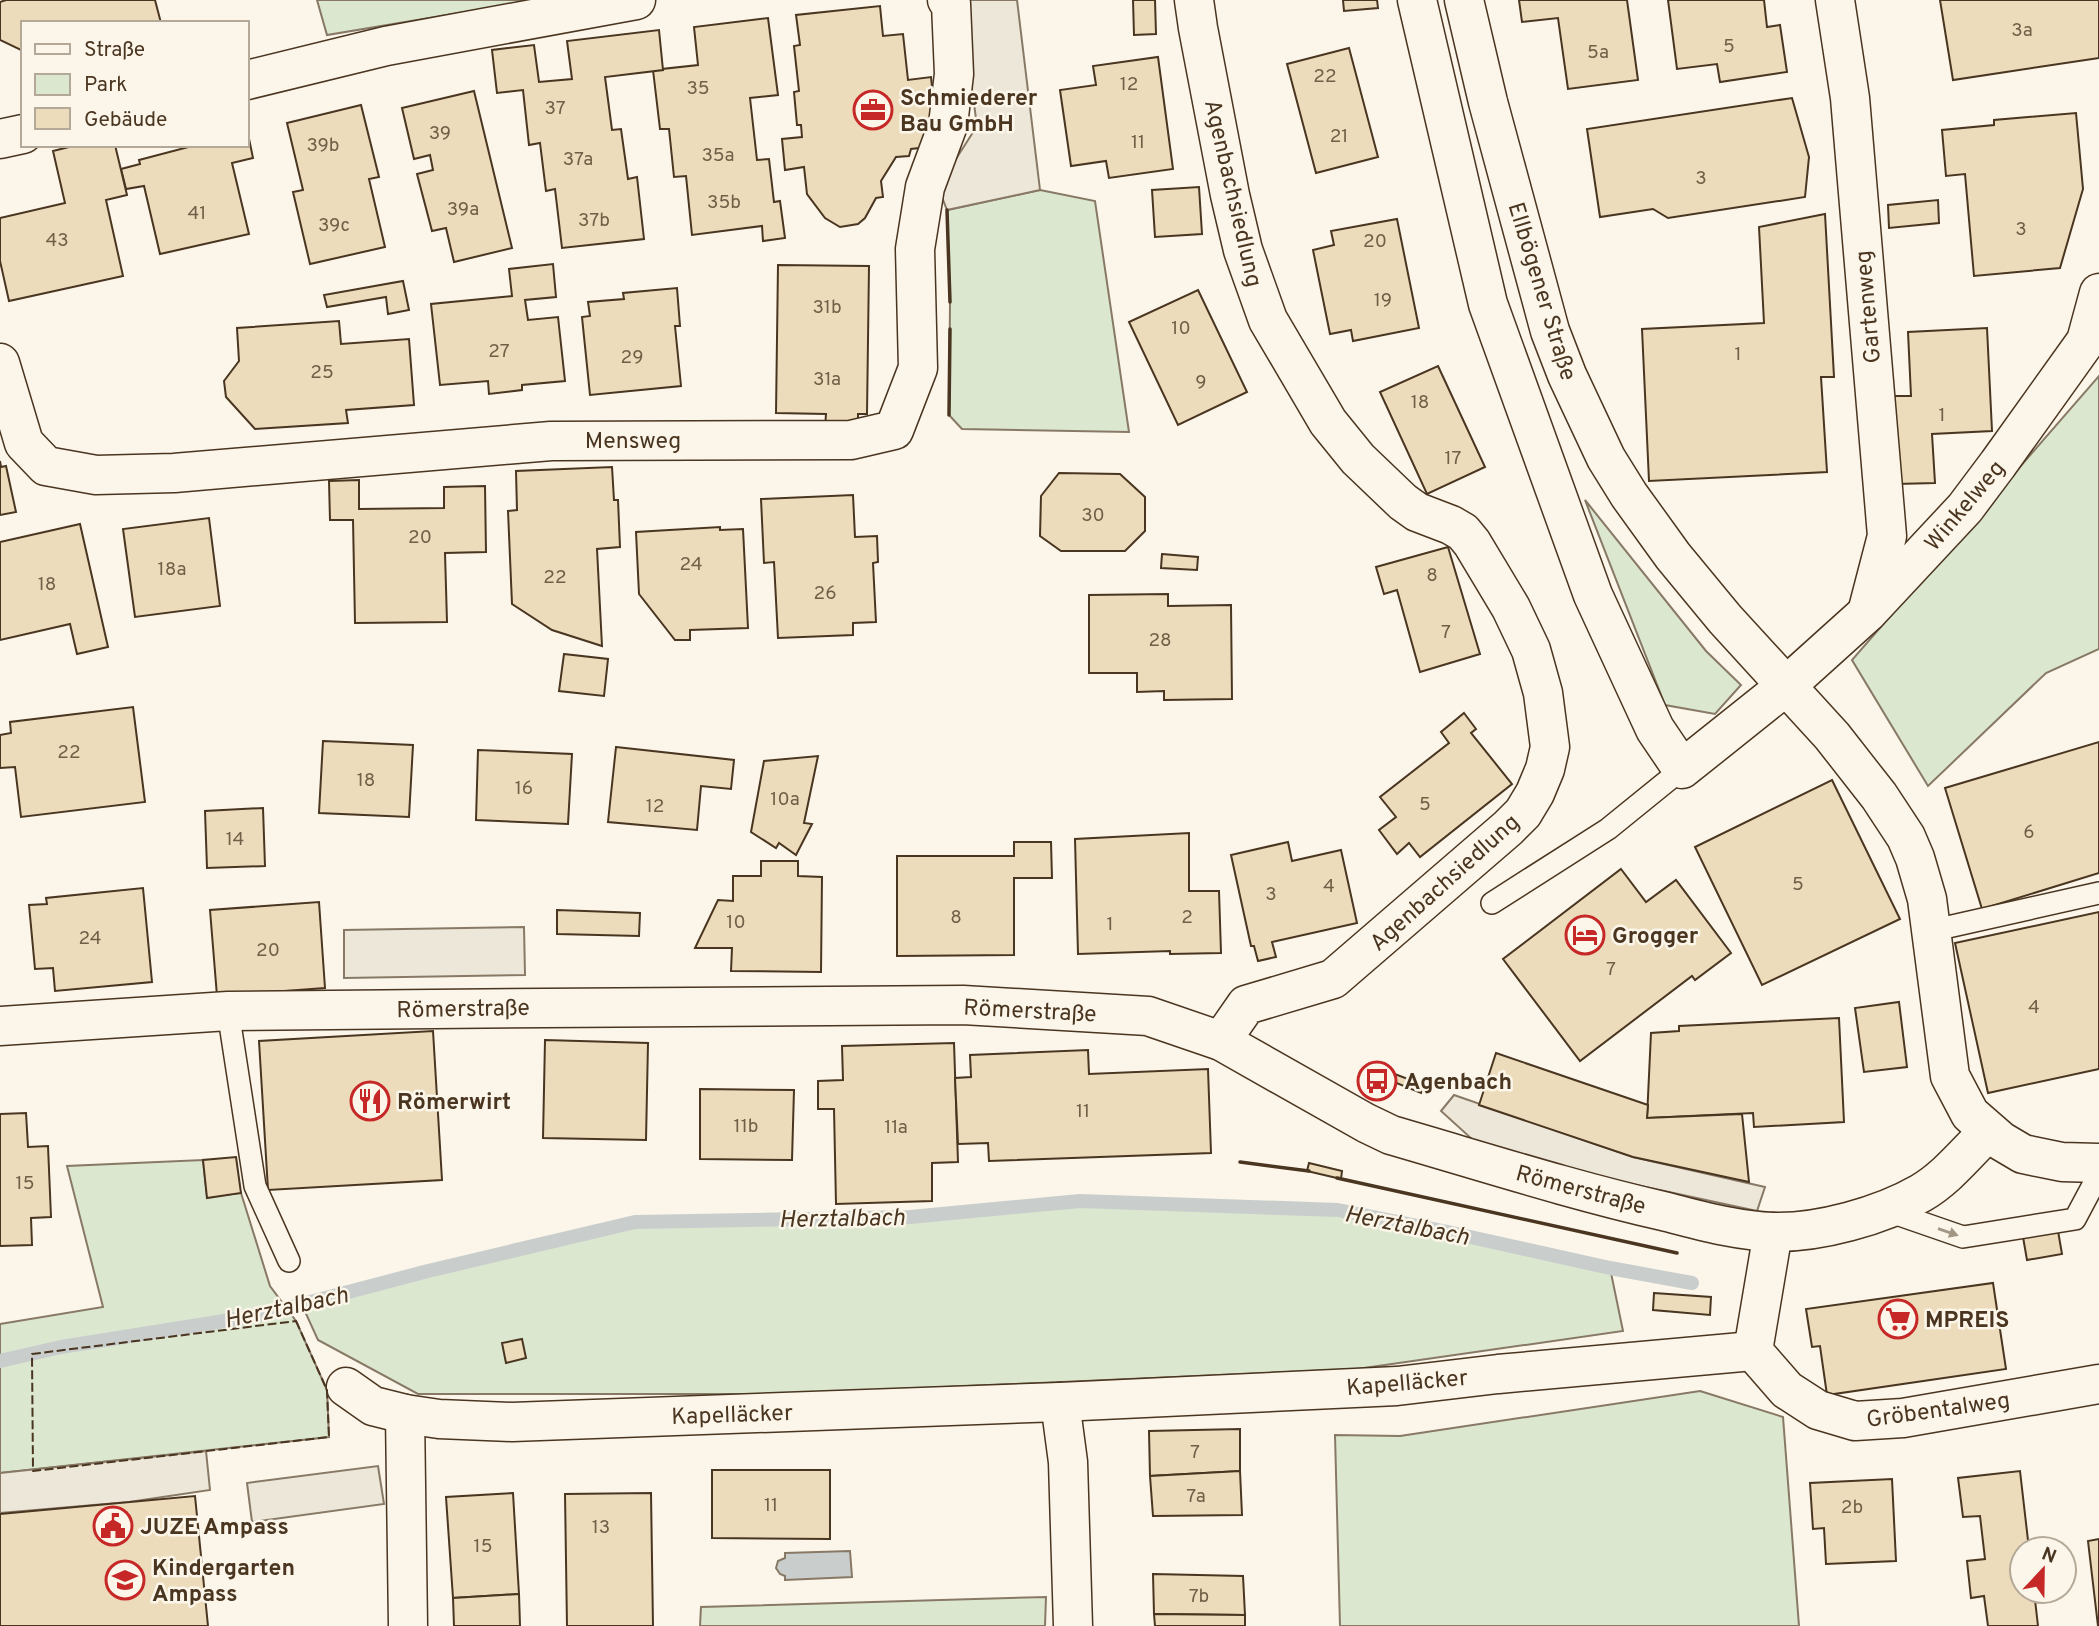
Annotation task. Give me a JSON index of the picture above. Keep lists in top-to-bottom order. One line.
{"streets":{"street":["Agenbachsiedlung","Ellbögener Straße","Gartenweg","Mensweg","Winkelweg","Römerstraße","Kapelläcker","Gröbentalweg"]},"crossings":[["Agenbachsiedlung","Römerstraße"],["Ellbögener Straße","Winkelweg"],["Gartenweg","Winkelweg"],["Kapelläcker","Gröbentalweg"]],"water":["Herztalbach"],"places":{"office":["Schmiederer Bau GmbH"],"hotel":["Grogger"],"bus stop":["Agenbach"],"restaurant":["Römerwirt"],"supermarket":["MPREIS"],"public building":["JUZE Ampass"],"school or university":["Kindergarten Ampass"]},"house_numbers":["3a","5","5a","22","12","35","37","39","21","11","39b","35a","37a","3","35b","39a","41","37b","39c","3","43","20","19","31b","10","27","1","29","25","31a","9","18","1","17","30","20","24","18a","8","22","18","26","7","28","22","18","16","10a","5","12","6","14","5","4","3","8","2","10","1","24","20","7","4","11","11b","11a","15","7","7a","11","2b","13","15","7b"],"legend":["Straße","Park","Gebäude"],"north":"top"}
